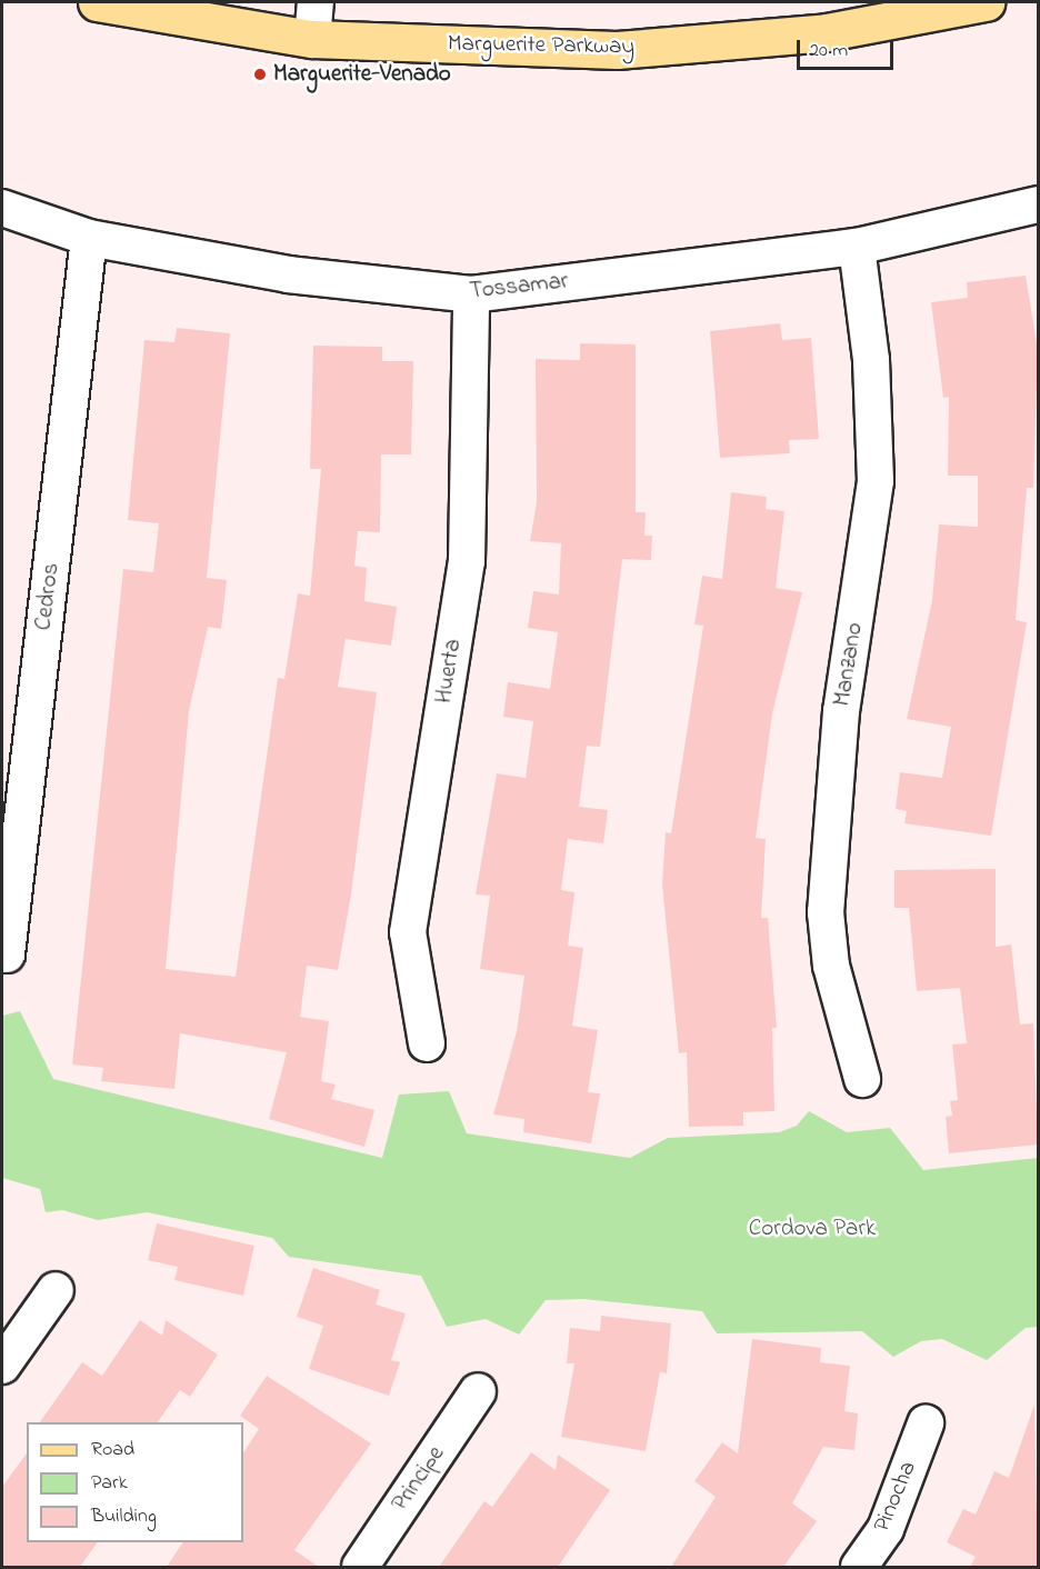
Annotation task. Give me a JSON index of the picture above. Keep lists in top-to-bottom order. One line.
{"streets":{"main road":["Marguerite Parkway"],"street":["Tossamar","Cedros","Manzano","Huerta","Principe","Pinocha"]},"crossings":[["Tossamar","Cedros"],["Tossamar","Manzano"],["Tossamar","Huerta"]],"parks":["Cordova Park"],"places":["Marguerite-Venado"],"legend":["Road","Park","Building"],"scale_bar":"20 m"}
